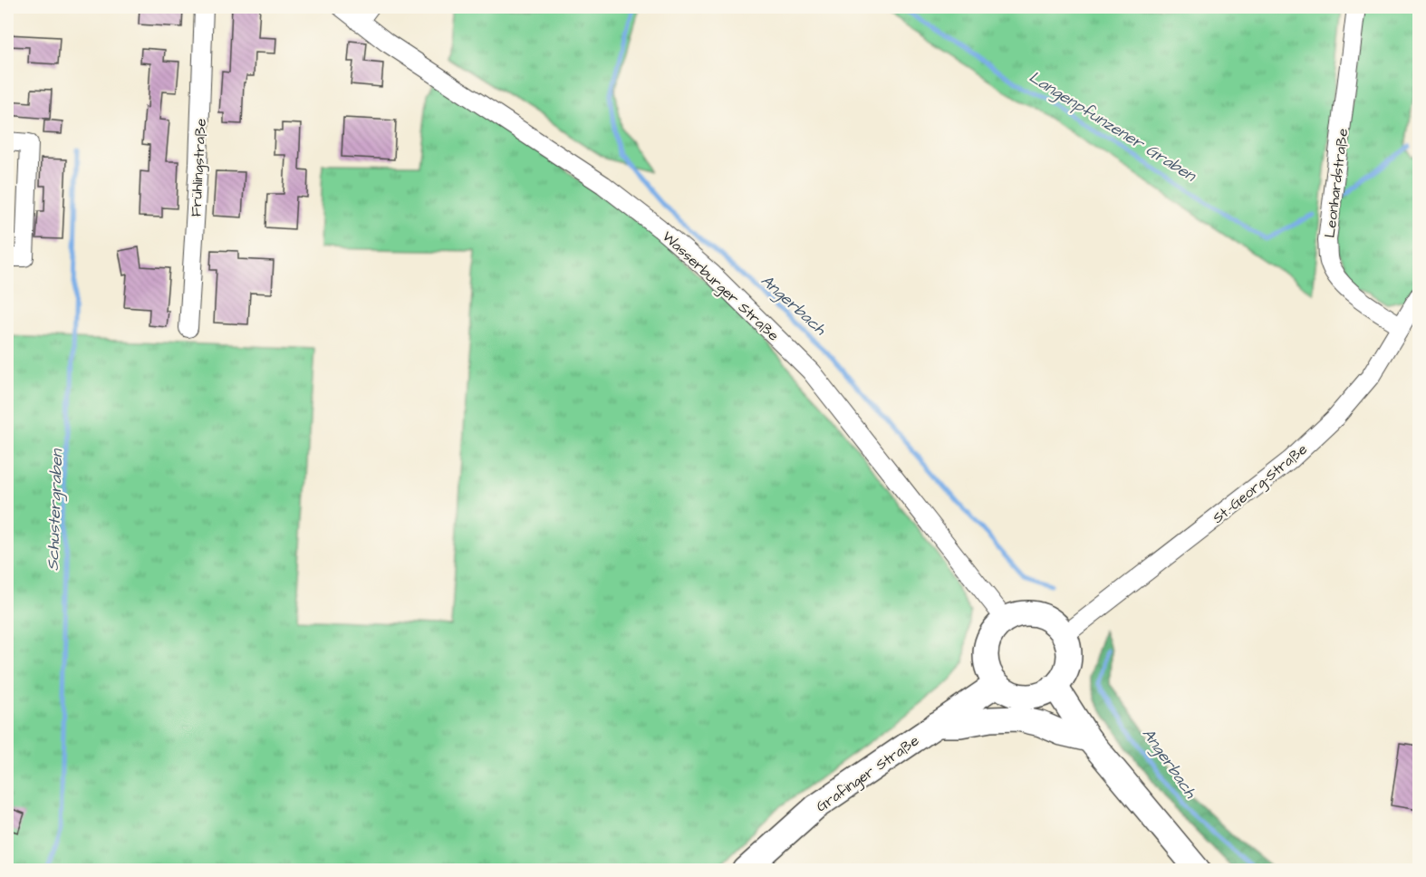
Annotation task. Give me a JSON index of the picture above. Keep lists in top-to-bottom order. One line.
{"streets":{"main road":["Grafinger Straße"],"street":["Frühlingstraße","Leonhardstraße","Wasserburger Straße","St.-Georg-Straße"]},"crossings":[["Leonhardstraße","St.-Georg-Straße"],["Wasserburger Straße","St.-Georg-Straße"],["Wasserburger Straße","Grafinger Straße"],["St.-Georg-Straße","Grafinger Straße"]],"water":["Langenpfunzener Graben","Angerbach","Schustergraben"]}
